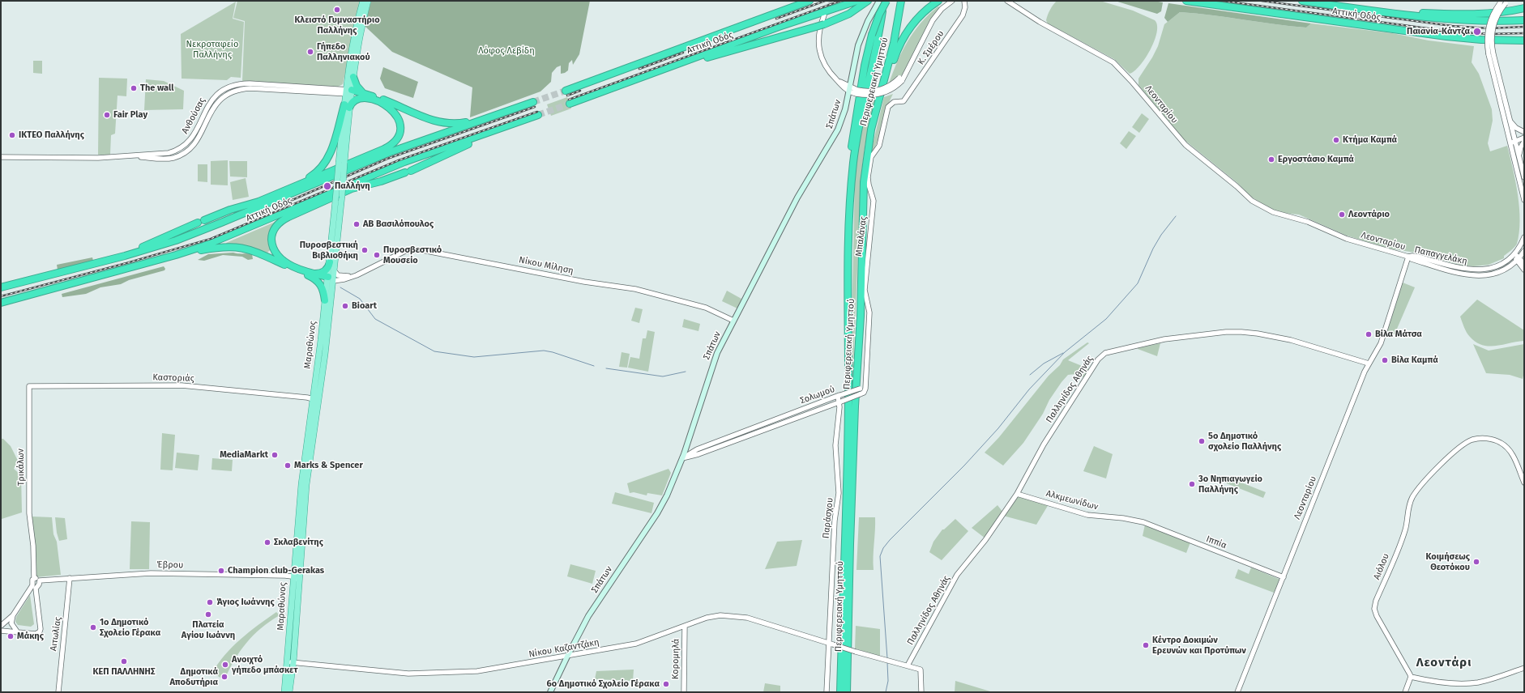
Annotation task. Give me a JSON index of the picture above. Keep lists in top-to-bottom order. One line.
{"streets":{"highway":["Αττική Οδός","Περιφερειακή Υμηττού"],"main road":["Σπάτων","Μαραθώνος"],"street":["Κ. Σμέρου","Λεονταρίου","Ανθούσας","Μπαλάνας","Παπαγγελάκη","Νίκου Μίληση","Καστοριάς","Παλληνίδος Αθηνάς","Σολωμού","Τρικάλων","Αλκμεωνίδων","Παράσχου","Ιππία","Έβρου","Αιόλου","Αιτωλίας","Νίκου Καζαντζάκη","Κορομηλά"]},"crossings":[["Κ. Σμέρου","Μπαλάνας"],["Λεονταρίου","Παπαγγελάκη"],["Λεονταρίου","Παλληνίδος Αθηνάς"],["Λεονταρίου","Ιππία"],["Σπάτων","Νίκου Μίληση"],["Σπάτων","Σολωμού"],["Σπάτων","Νίκου Καζαντζάκη"],["Ανθούσας","Μαραθώνος"],["Μπαλάνας","Σολωμού"],["Νίκου Μίληση","Μαραθώνος"],["Μαραθώνος","Καστοριάς"],["Μαραθώνος","Έβρου"],["Μαραθώνος","Νίκου Καζαντζάκη"],["Καστοριάς","Τρικάλων"],["Παλληνίδος Αθηνάς","Αλκμεωνίδων"],["Παλληνίδος Αθηνάς","Νίκου Καζαντζάκη"],["Σολωμού","Παράσχου"],["Τρικάλων","Έβρου"],["Αλκμεωνίδων","Ιππία"],["Παράσχου","Νίκου Καζαντζάκη"],["Έβρου","Αιτωλίας"],["Νίκου Καζαντζάκη","Κορομηλά"]],"districts":["Λεοντάρι"],"parks":["Νεκροταφείο Παλλήνης","Λόφος Λεβίδη"],"places":["Κλειστό Γυμναστήριο Παλλήνης","Παιανία-Κάντζα","Γήπεδο Παλληνιακού","The wall","Fair Play","ΙΚΤΕΟ Παλλήνης","Kτήμα Καμπά","Εργοστάσιο Καμπά","Παλλήνη","Λεοντάριο","ΑΒ Βασιλόπουλος","Πυροσβεστική Βιβλιοθήκη","Πυροσβεστικό Μουσείο","Bioart","Βίλα Μάτσα","Βίλα Καμπά","5o Δημοτικό σχολείο Παλλήνης","MediaMarkt","Marks & Spencer","3ο Νηπιαγωγείο Παλλήνης","Σκλαβενίτης","Κοιμήσεως Θεοτόκου","Champion club-Gerakas","Άγιος Ιωάννης","Πλατεία Αγίου Ιωάννη","1ο Δημοτικό Σχολείο Γέρακα","Μάκης","Κέντρο Δοκιμών Ερευνών και Προτύπων","ΚΕΠ ΠΑΛΛΗΝΗΣ","Ανοιχτό γήπεδο μπάσκετ","Δημοτικά Αποδυτήρια","6ο Δημοτικό Σχολείο Γέρακα"]}
